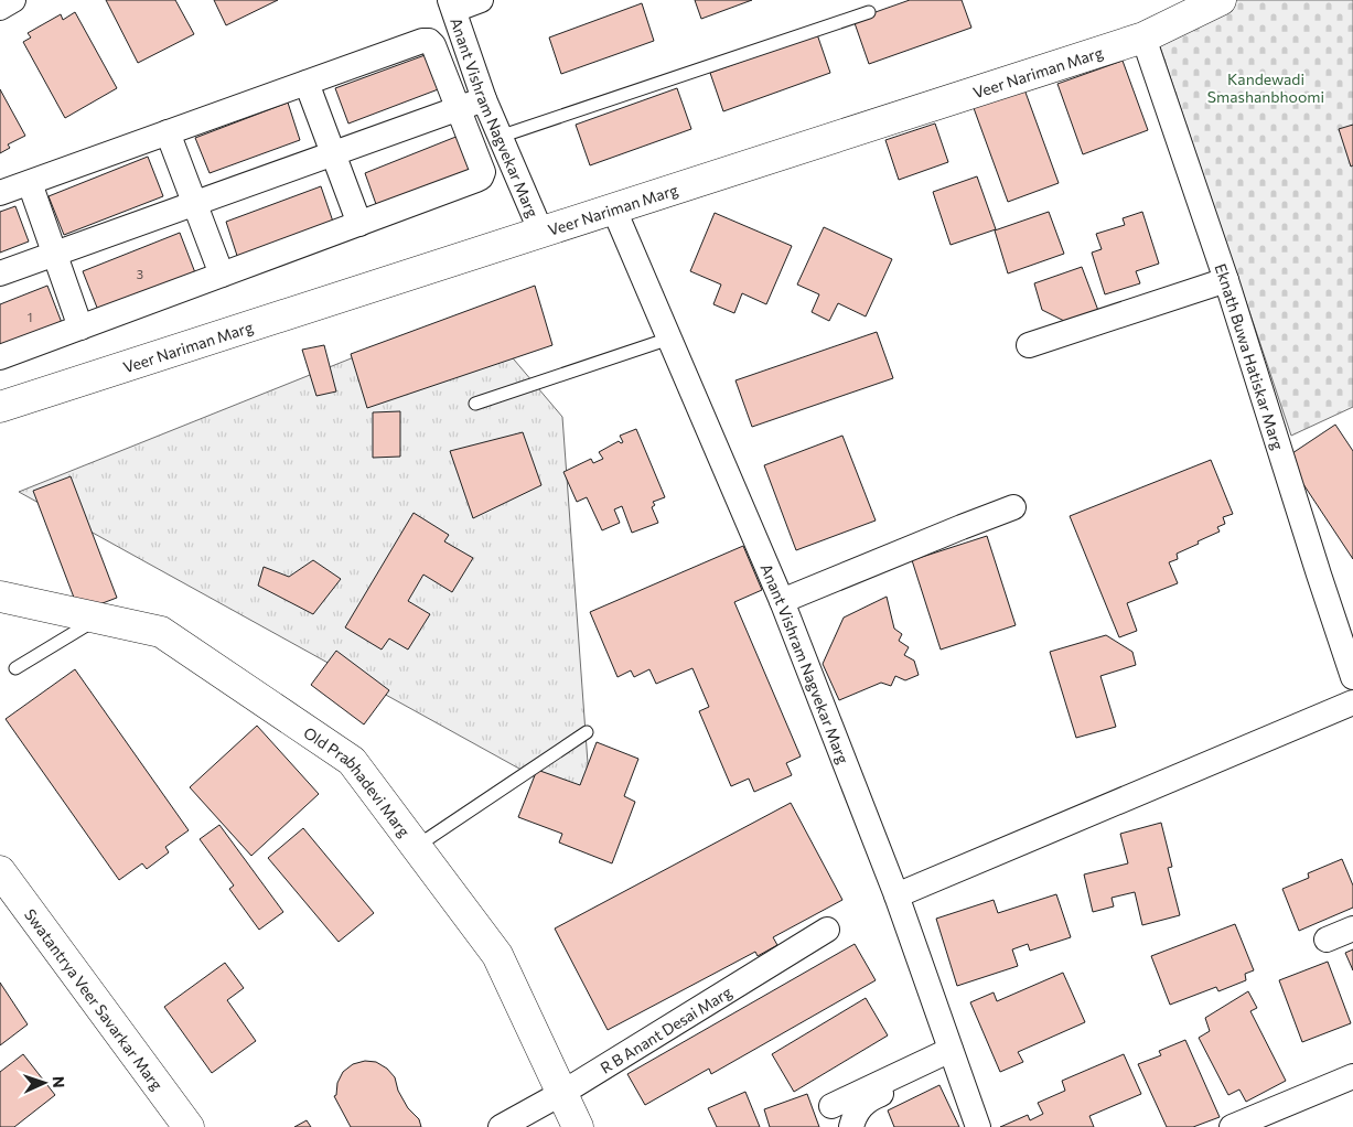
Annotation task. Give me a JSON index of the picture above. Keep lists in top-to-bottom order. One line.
{"streets":{"street":["Veer Nariman Marg","Anant Vishram Nagvekar Marg","Eknath Buwa Hatiskar Marg","Old Prabhadevi Marg","Swatantrya Veer Savarkar Marg","R B Anant Desai Marg"]},"crossings":[["Veer Nariman Marg","Anant Vishram Nagvekar Marg"],["Veer Nariman Marg","Eknath Buwa Hatiskar Marg"],["Old Prabhadevi Marg","R B Anant Desai Marg"]],"parks":["Kandewadi Smashanbhoomi"],"house_numbers":["3","1"],"north":"right"}
